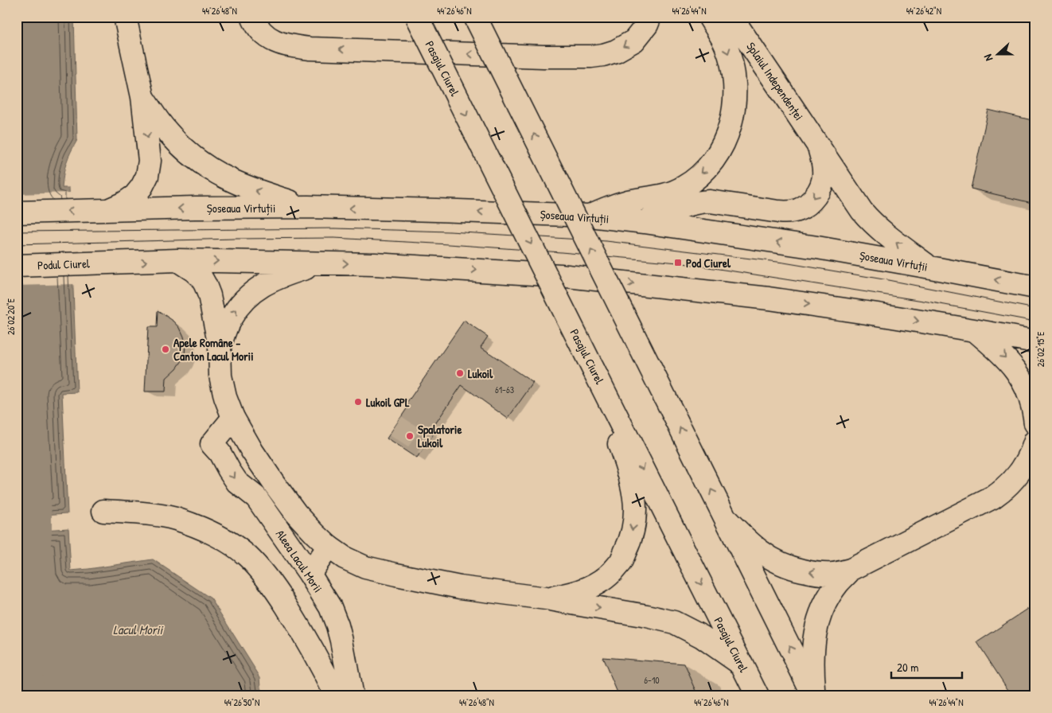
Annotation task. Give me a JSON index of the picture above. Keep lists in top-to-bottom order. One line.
{"streets":{"main road":["Pasajul Ciurel","Splaiul Independenței","Șoseaua Virtuții","Podul Ciurel","Aleea Lacul Morii"]},"crossings":[["Splaiul Independenței","Șoseaua Virtuții"]],"water":["Lacul Morii"],"places":{"transit":["Pod Ciurel"],"other":["Apele Române - Canton Lacul Morii","Lukoil","Lukoil GPL","Spalatorie Lukoil"]},"house_numbers":["61-63","6-10"],"scale_bar":"20 m","north":"left","coordinates":["44°26'48\"N","44°26'46\"N","44°26'44\"N","44°26'42\"N","26°02'20\"E","26°02'15\"E","44°26'50\"N"]}
